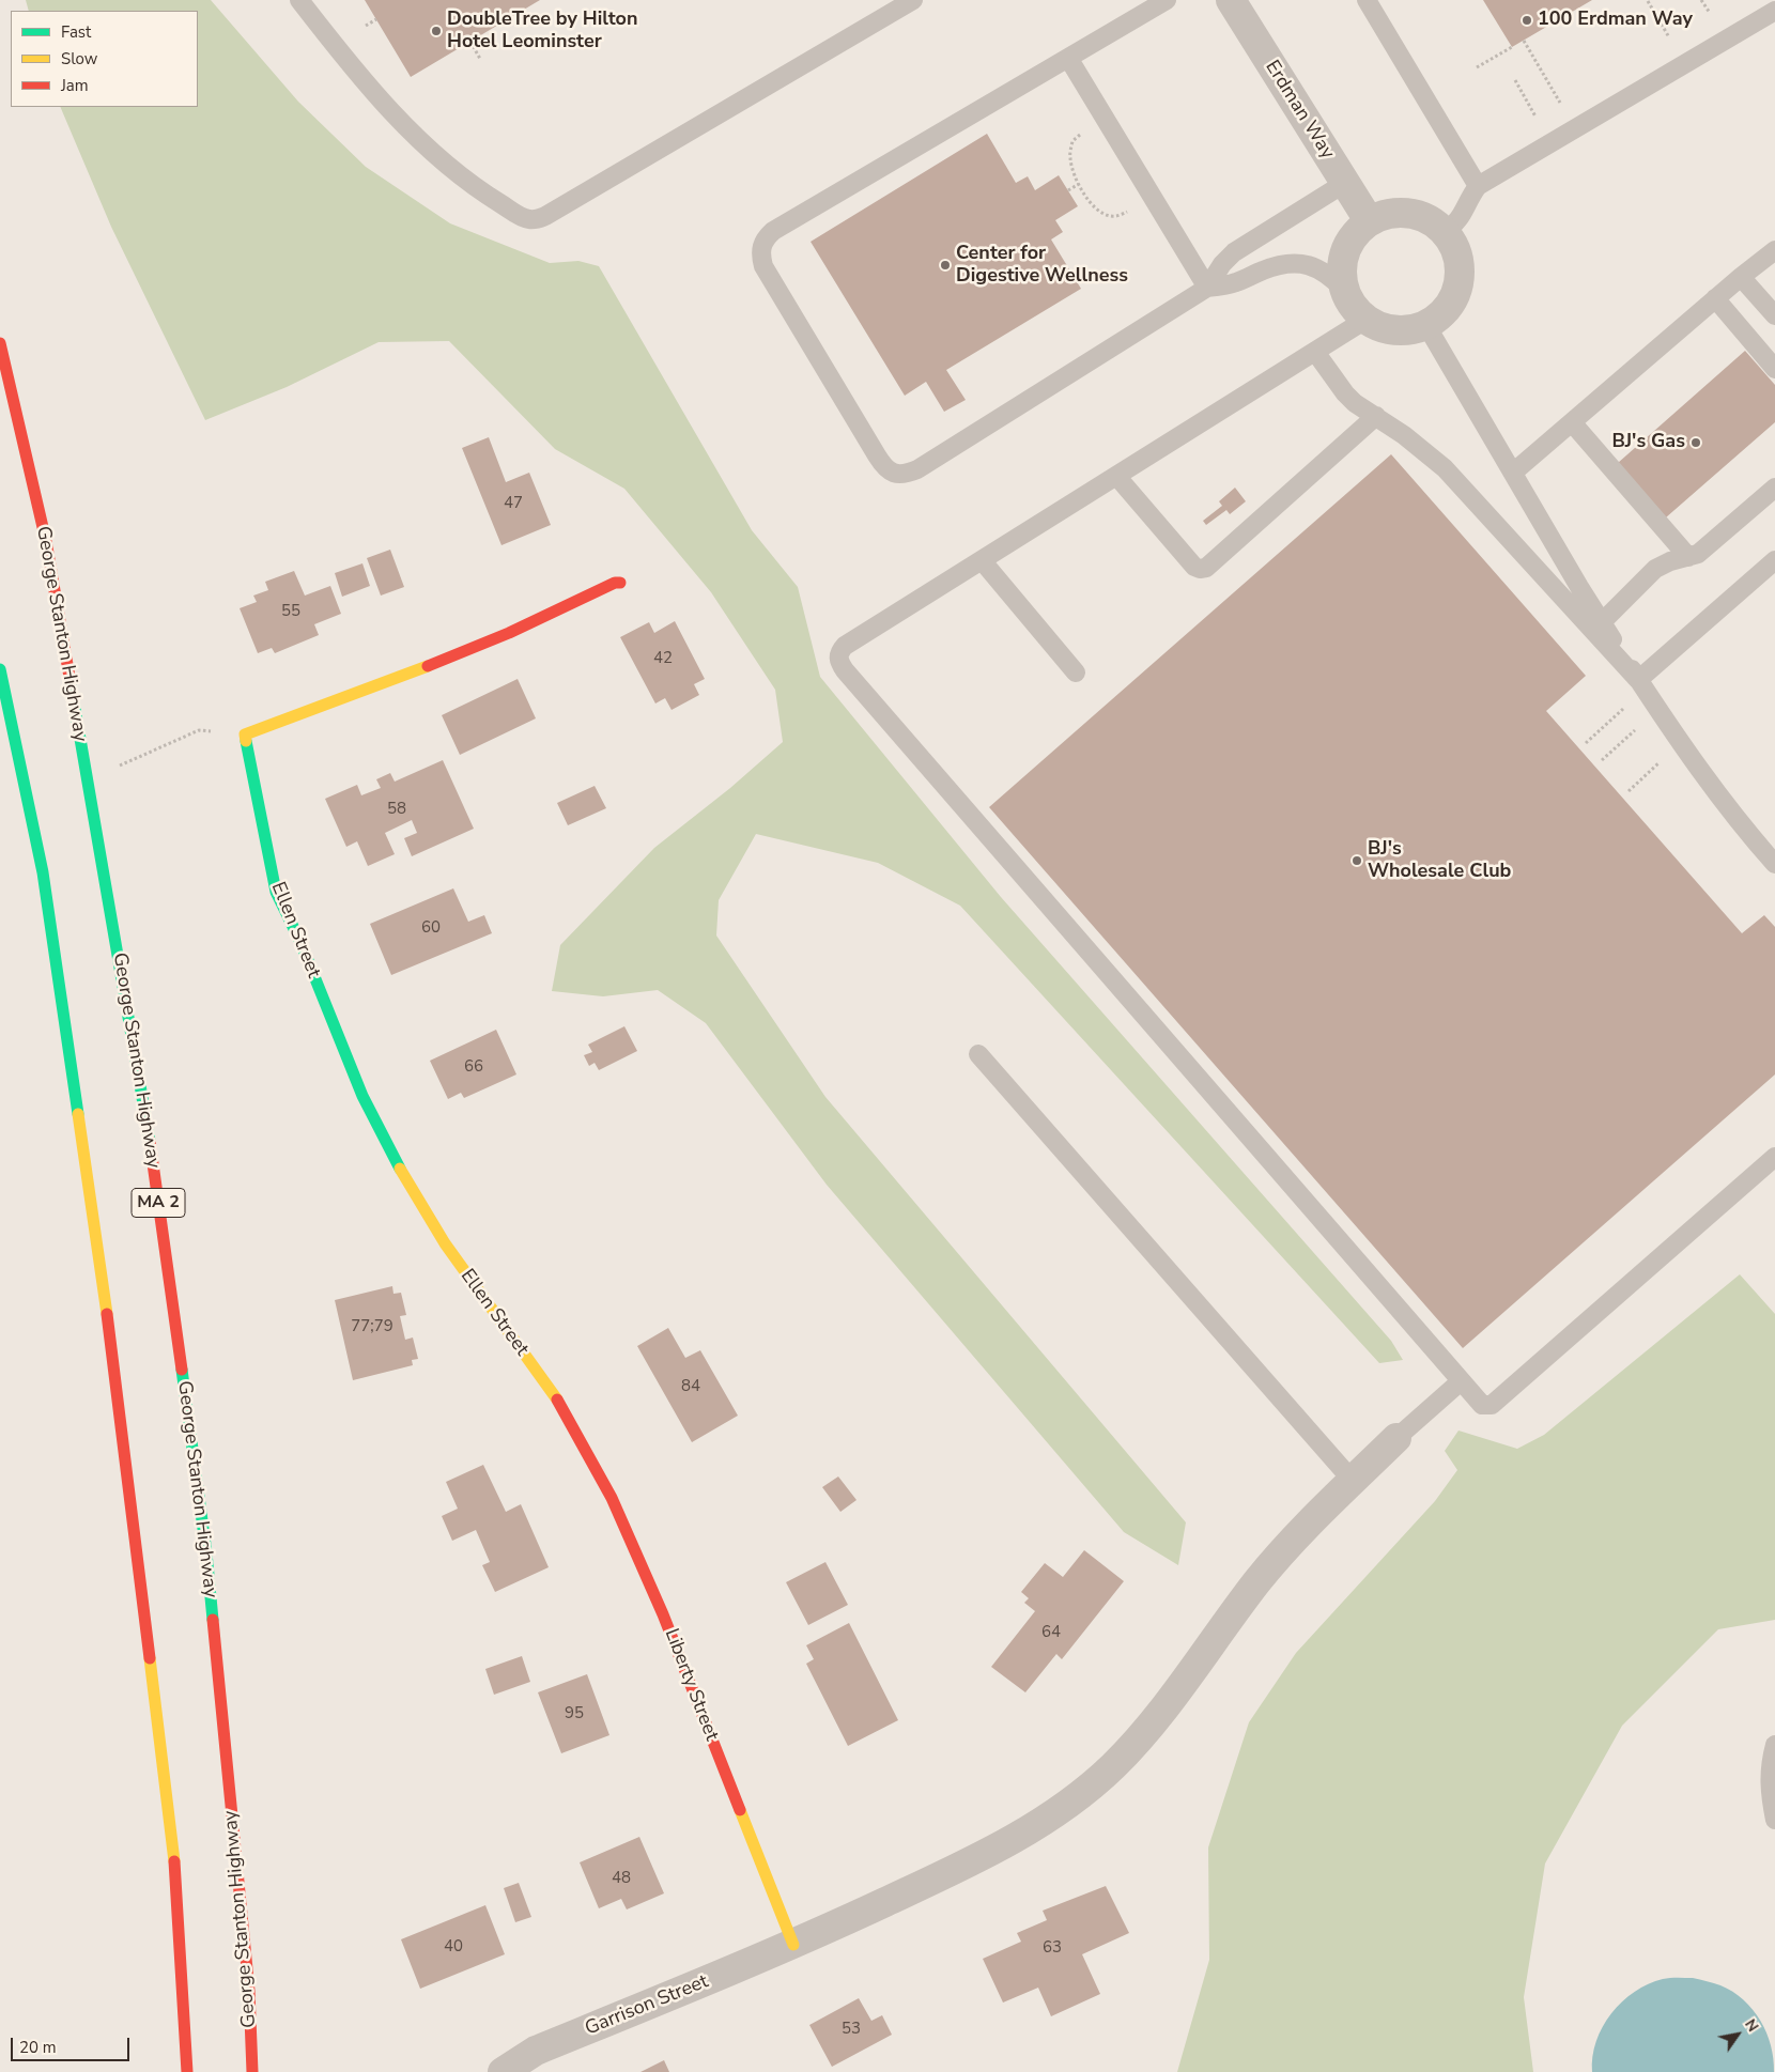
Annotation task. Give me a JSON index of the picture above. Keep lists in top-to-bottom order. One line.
{"streets":{"main road":["George Stanton Highway","Ellen Street","MA 2","Liberty Street"],"street":["Erdman Way","Garrison Street"]},"crossings":[["Ellen Street","Liberty Street"],["Liberty Street","Garrison Street"]],"places":["100 Erdman Way","DoubleTree by Hilton Hotel Leominster","Center for Digestive Wellness","BJ's Gas","BJ's Wholesale Club"],"house_numbers":["47","55","42","58","60","66","77;79","84","64","95","48","40","63","53"],"legend":["Fast","Slow","Jam"],"scale_bar":"20 m","north":"top right"}
